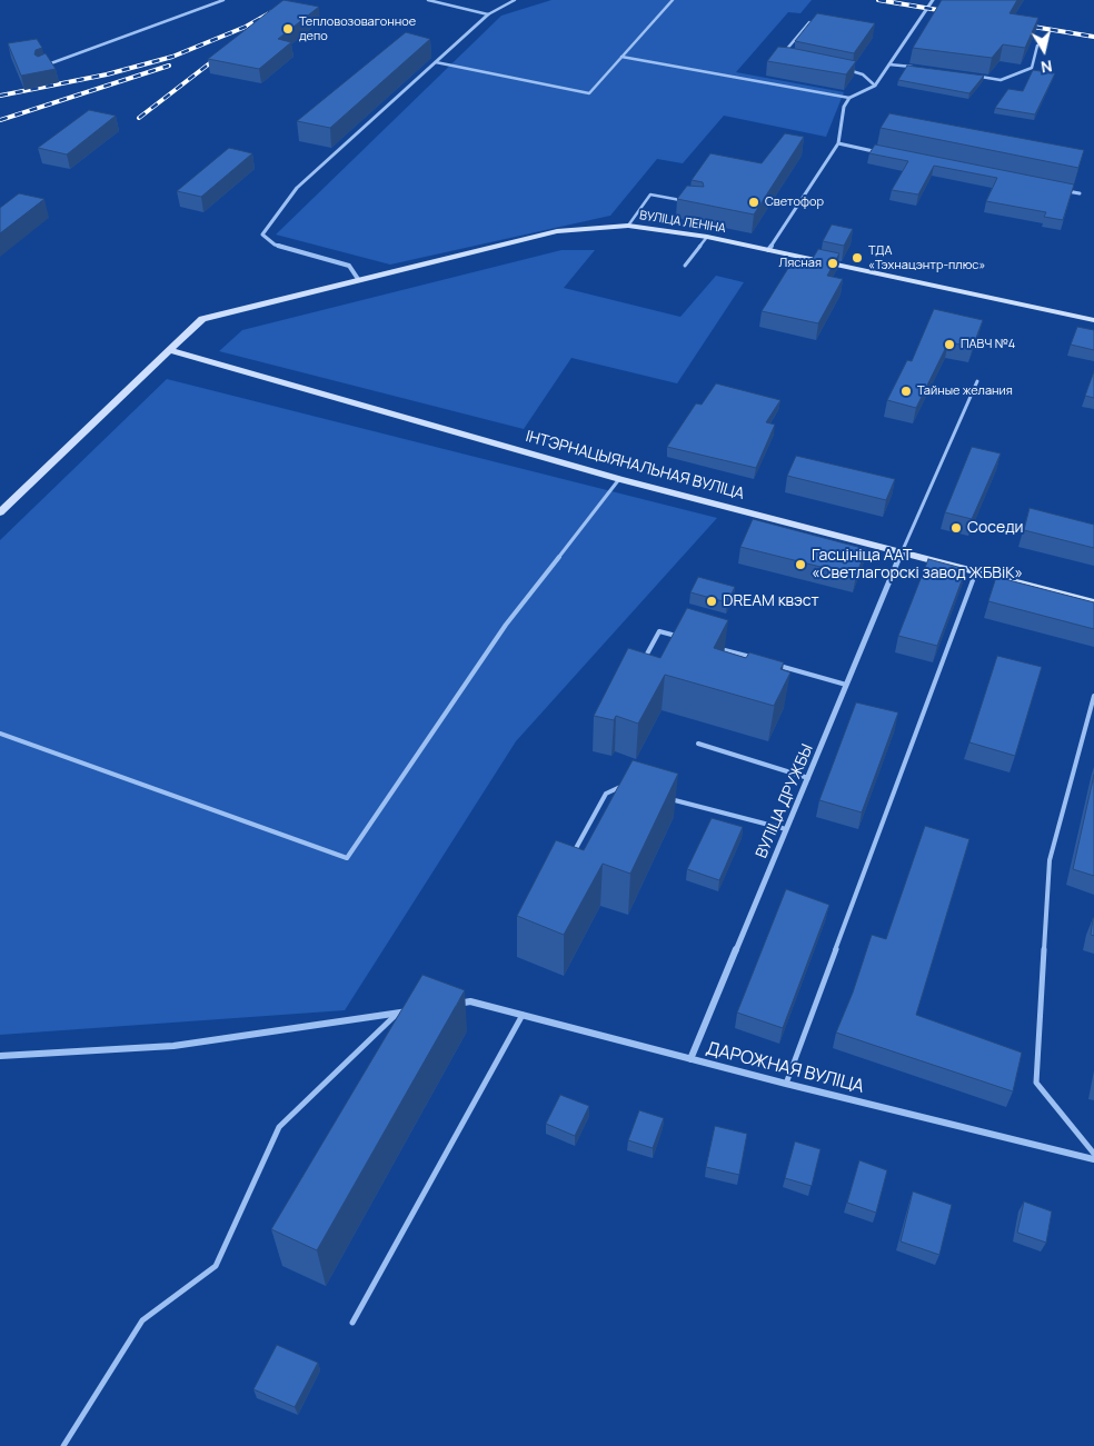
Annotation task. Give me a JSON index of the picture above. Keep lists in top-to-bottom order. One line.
{"streets":{"street":["ВУЛІЦА ЛЕНІНА","ІНТЭРНАЦЫЯНАЛЬНАЯ ВУЛІЦА","ВУЛІЦА ДРУЖБЫ","ДАРОЖНАЯ ВУЛІЦА"]},"crossings":[["ВУЛІЦА ЛЕНІНА","ІНТЭРНАЦЫЯНАЛЬНАЯ ВУЛІЦА"],["ІНТЭРНАЦЫЯНАЛЬНАЯ ВУЛІЦА","ВУЛІЦА ДРУЖБЫ"],["ВУЛІЦА ДРУЖБЫ","ДАРОЖНАЯ ВУЛІЦА"]],"places":["Тепловозовагонное депо","Светофор","ТДА «Тэхнацэнтр-плюс»","Лясная","ПАВЧ №4","Тайные желания","Соседи","Гасцініца ААТ «Светлагорскі завод ЖБВіК»","DREAM квэст"],"north":"bottom"}
